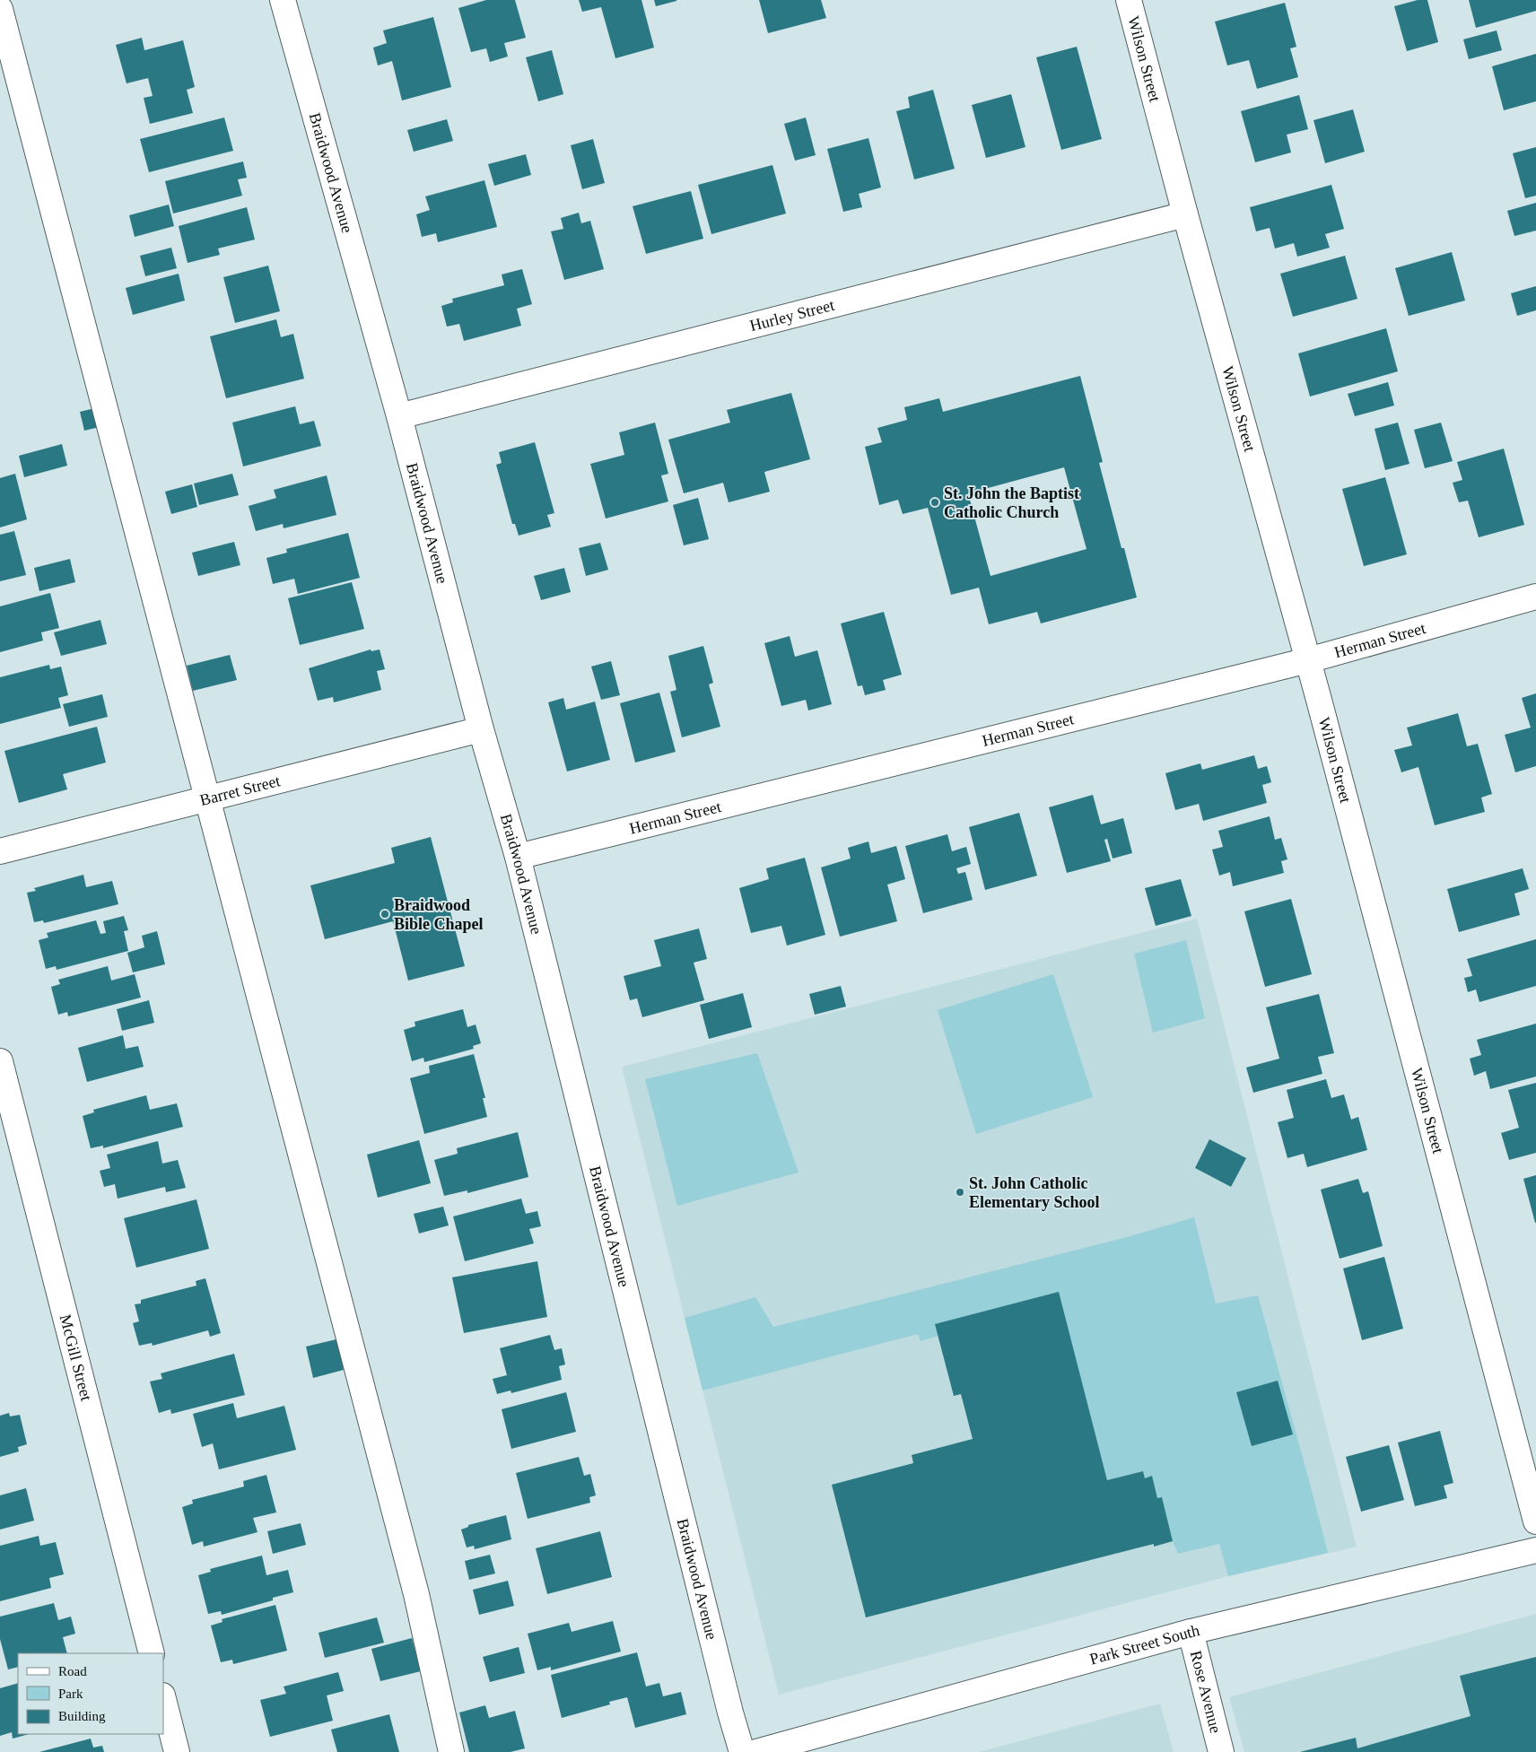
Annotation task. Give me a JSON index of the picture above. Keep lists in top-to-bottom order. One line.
{"streets":{"street":["Wilson Street","Braidwood Avenue","Hurley Street","Herman Street","Barret Street","McGill Street","Park Street South","Rose Avenue"]},"crossings":[["Wilson Street","Hurley Street"],["Wilson Street","Herman Street"],["Braidwood Avenue","Hurley Street"],["Braidwood Avenue","Herman Street"],["Braidwood Avenue","Barret Street"],["Park Street South","Rose Avenue"]],"places":["St. John the Baptist Catholic Church","Braidwood Bible Chapel","St. John Catholic Elementary School"],"legend":["Road","Park","Building"]}
